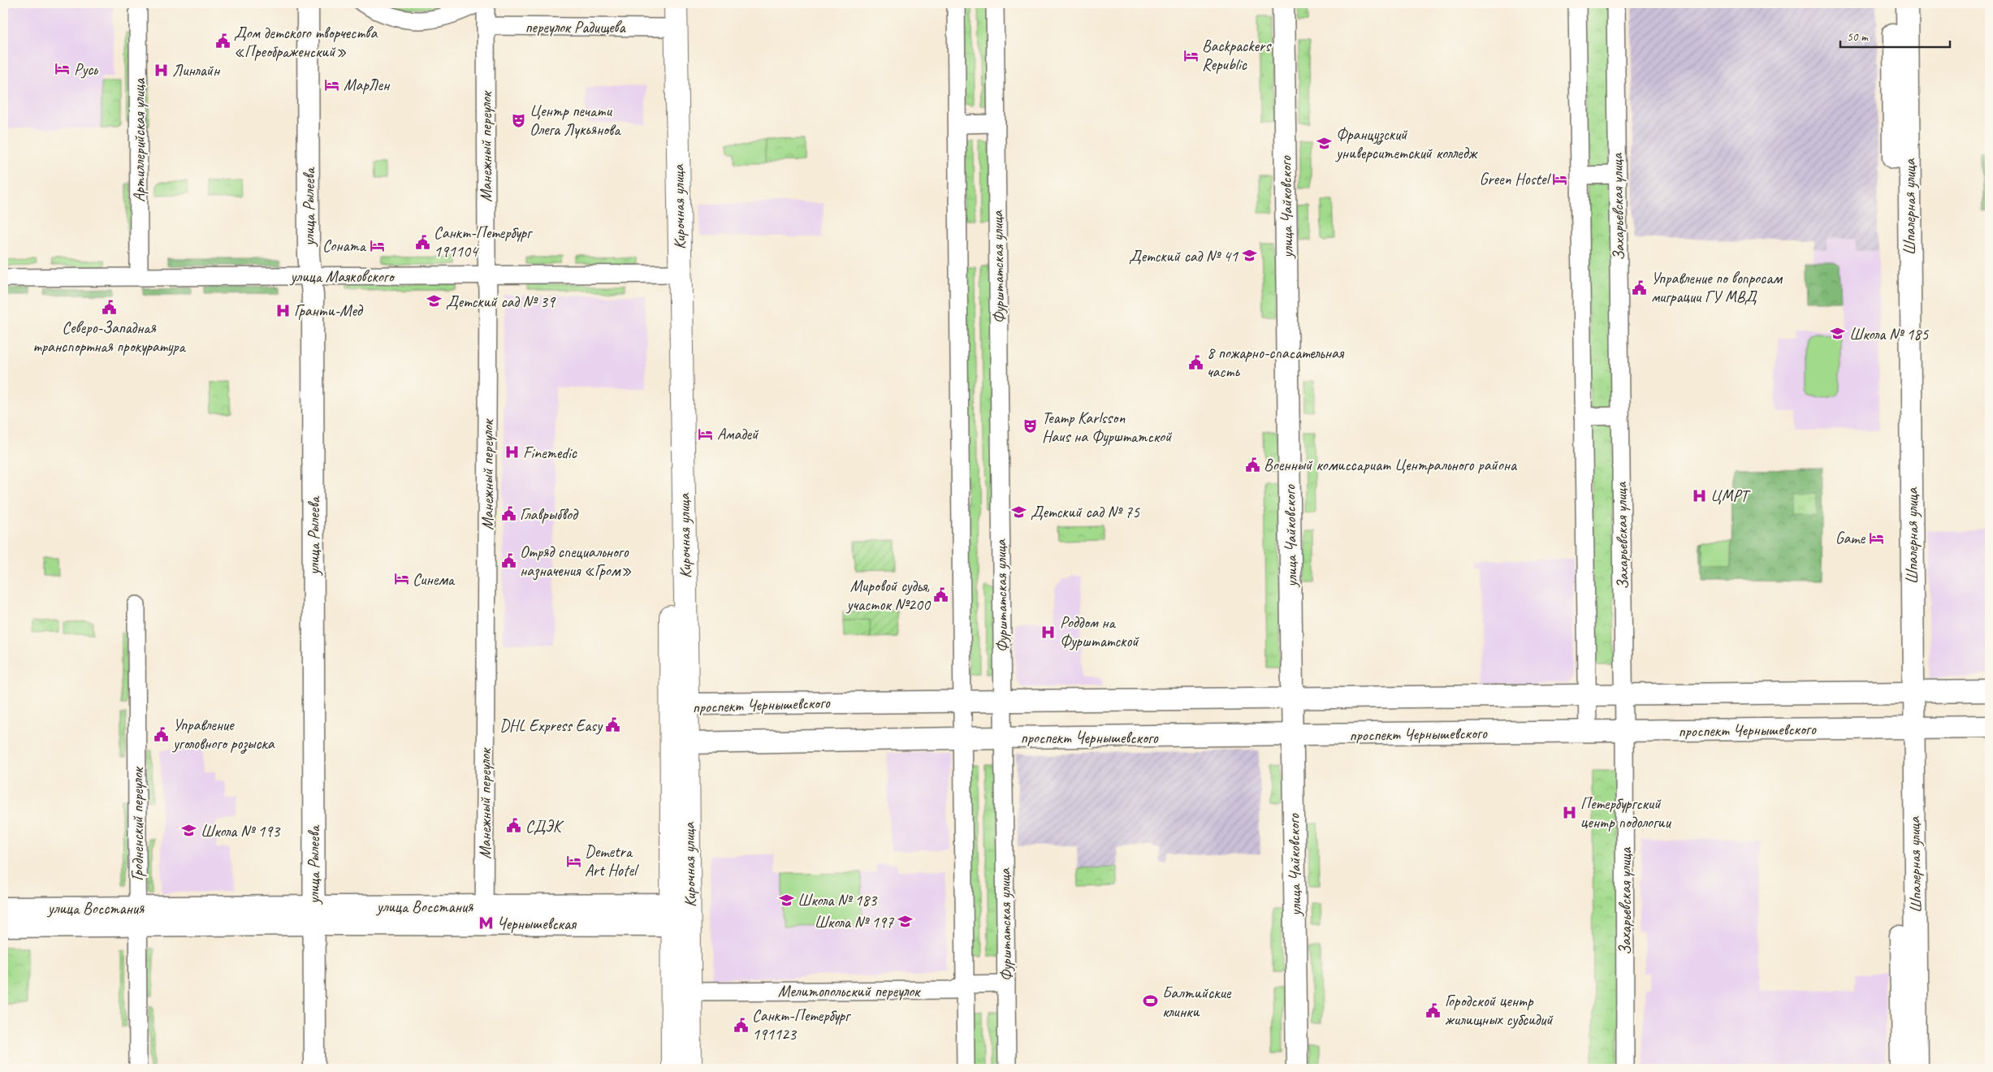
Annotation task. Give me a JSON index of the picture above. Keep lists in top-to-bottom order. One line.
{"streets":{"main road":["Кирочная улица"],"street":["переулок Радищева","Артиллерийская улица","Манежный переулок","улица Рылеева","улица Чайковского","Захарьевская улица","Шпалерная улица","Фурштатская улица","улица Маяковского","проспект Чернышевского","Гродненский переулок","улица Восстания","Мелитопольский переулок"]},"crossings":[["переулок Радищева","Манежный переулок"],["переулок Радищева","Кирочная улица"],["Артиллерийская улица","улица Маяковского"],["Манежный переулок","улица Маяковского"],["Манежный переулок","улица Восстания"],["улица Рылеева","улица Маяковского"],["улица Рылеева","улица Восстания"],["Кирочная улица","улица Маяковского"],["Кирочная улица","проспект Чернышевского"],["Кирочная улица","улица Восстания"],["Кирочная улица","Мелитопольский переулок"],["улица Чайковского","проспект Чернышевского"],["Захарьевская улица","проспект Чернышевского"],["Шпалерная улица","проспект Чернышевского"],["Фурштатская улица","проспект Чернышевского"],["Фурштатская улица","Мелитопольский переулок"],["Гродненский переулок","улица Восстания"]],"places":{"public building":["Дом детского творчества «Преображенский»","Санкт-Петербург 191104","Управление по вопросам миграции ГУ МВД","Северо-Западная транспортная прокуратура","8 пожарно-спасательная часть","Военный комиссариат Центрального района","Главрыбвод","Отряд специального назначения «Гром»","Мировой судья, участок №200","DHL Express Easy","Управление уголовного розыска","СДЭК","Городской центр жилищных субсидий","Санкт-Петербург 191123"],"hotel":["Backpackers Republic","Русь","МарЛен","Green Hostel","Соната","Амадей","Game","Синема","Demetra Art Hotel"],"hospital":["Линлайн","Гранти-Мед","Finemedic","ЦМРТ","Роддом на Фурштатской","Петербургский центр подологии"],"theatre":["Центр печати Олега Лукьянова","Театр Karlsson Haus на Фурштатской"],"school or university":["Французский университетский колледж","Детский сад № 41","Детский сад № 39","Школа № 185","Детский сад № 75","Школа № 193","Школа № 183","Школа № 197"],"metro station":["Чернышевская"],"sports":["Балтийские клинки"]},"scale_bar":"50 m"}
